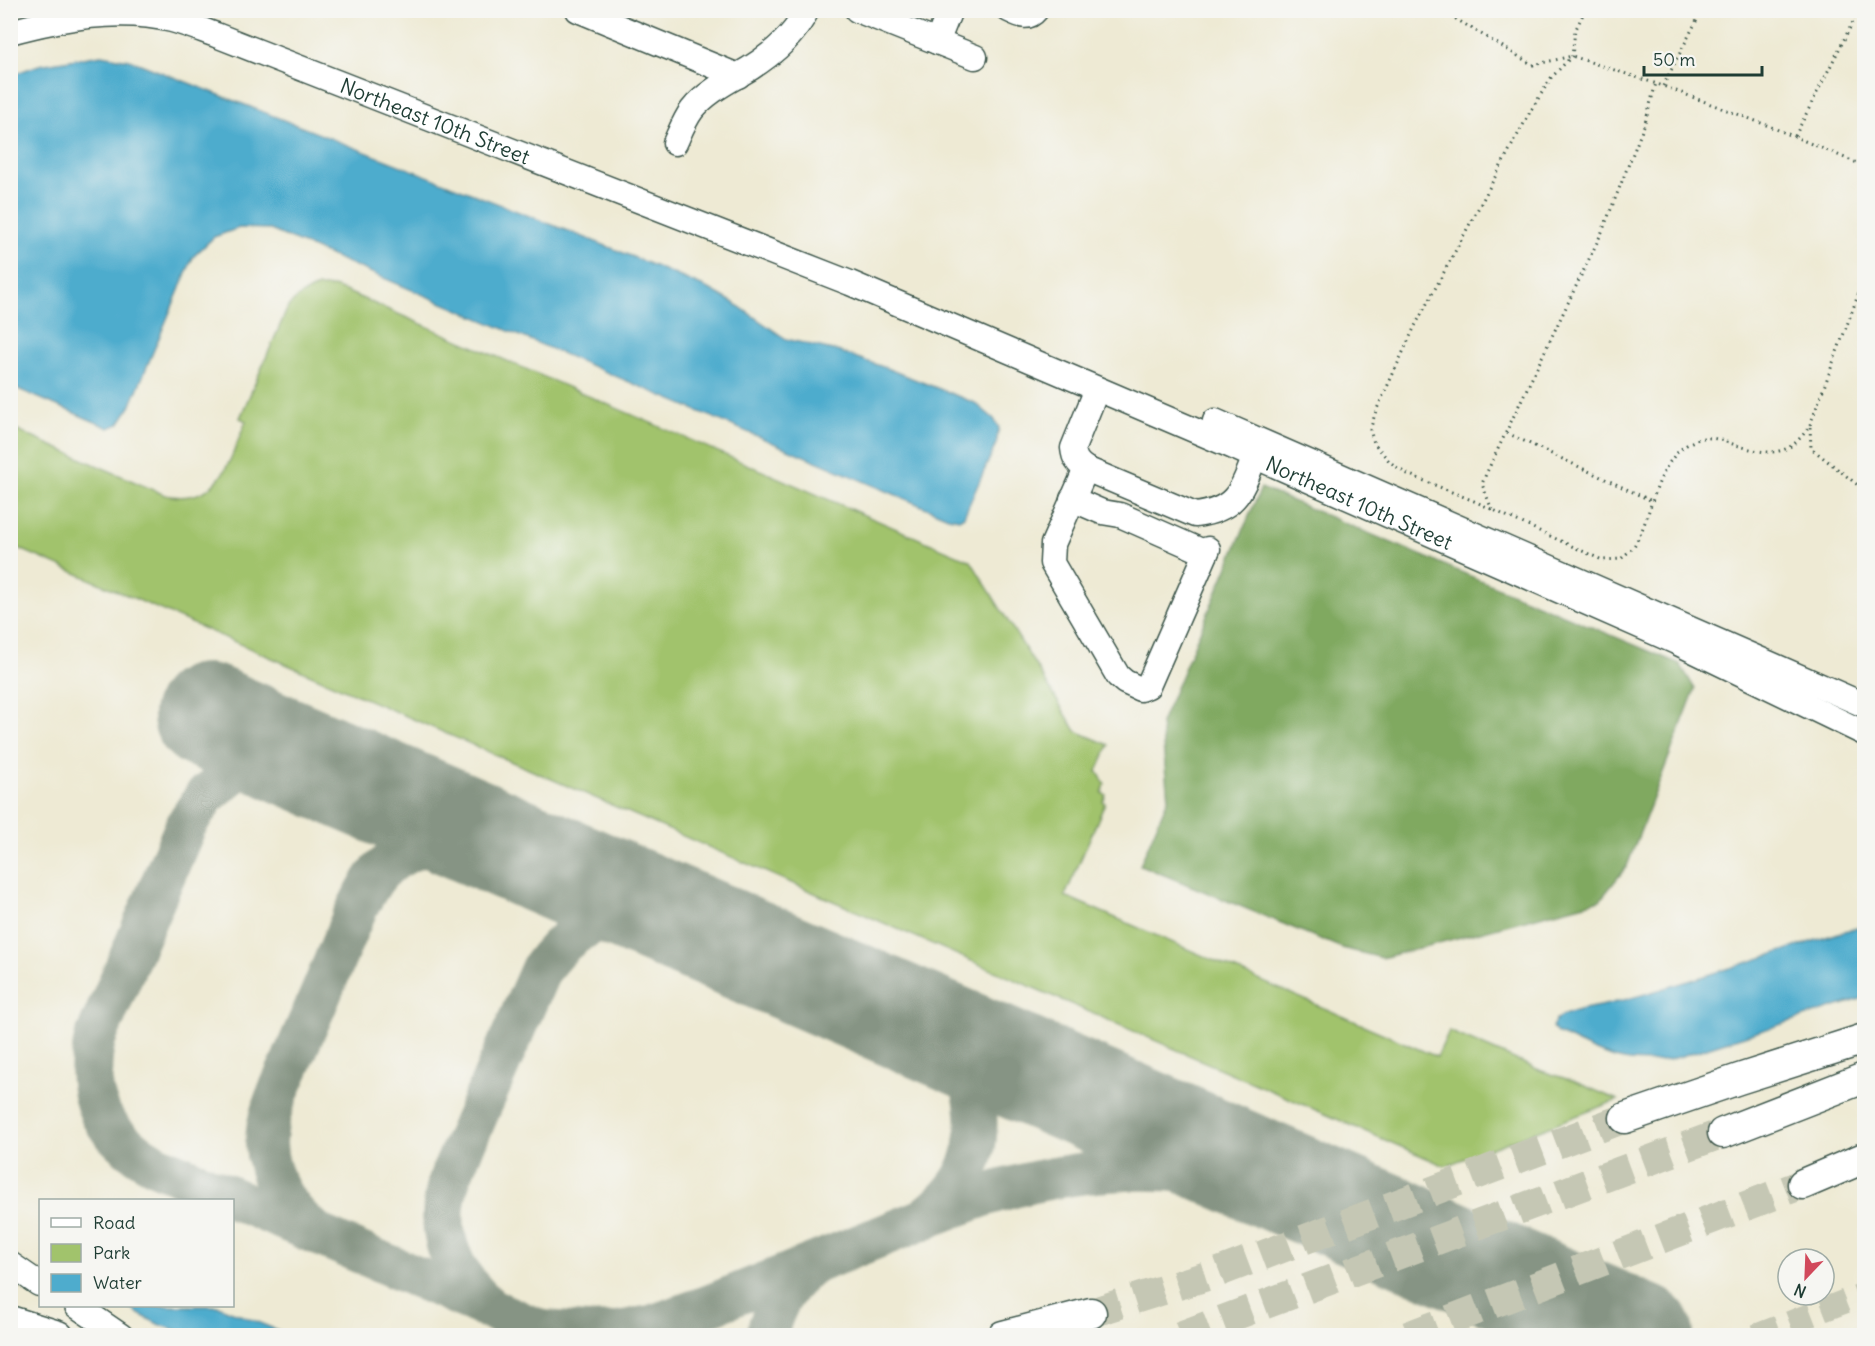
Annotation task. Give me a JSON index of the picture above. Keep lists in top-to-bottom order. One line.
{"streets":{"street":["Northeast 10th Street"]},"legend":["Road","Park","Water"],"scale_bar":"50 m","north":"bottom left"}
